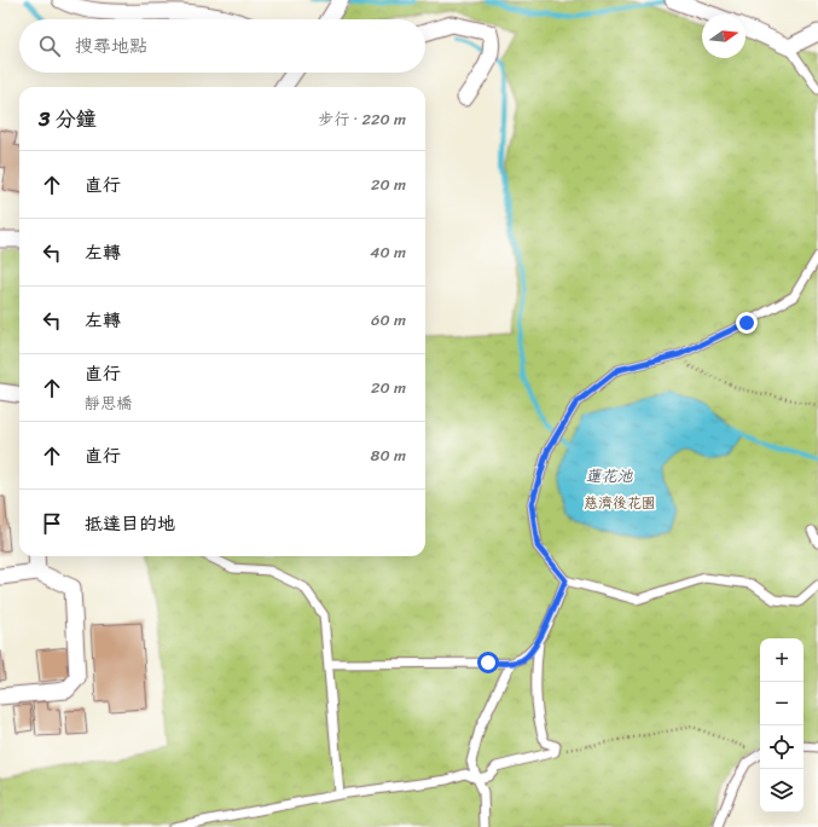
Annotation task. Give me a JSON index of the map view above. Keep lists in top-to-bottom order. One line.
{"water":["蓮花池"],"parks":["慈濟後花園"],"north":"right","page":{"search":"搜尋地點","heading":["3 分鐘","步行 · 220 m"],"list":[["直行","20 m"],["左轉","40 m"],["左轉","60 m"],["直行","靜思橋","20 m"],["直行","80 m"],"抵達目的地"],"map_buttons":["+","−"]}}
